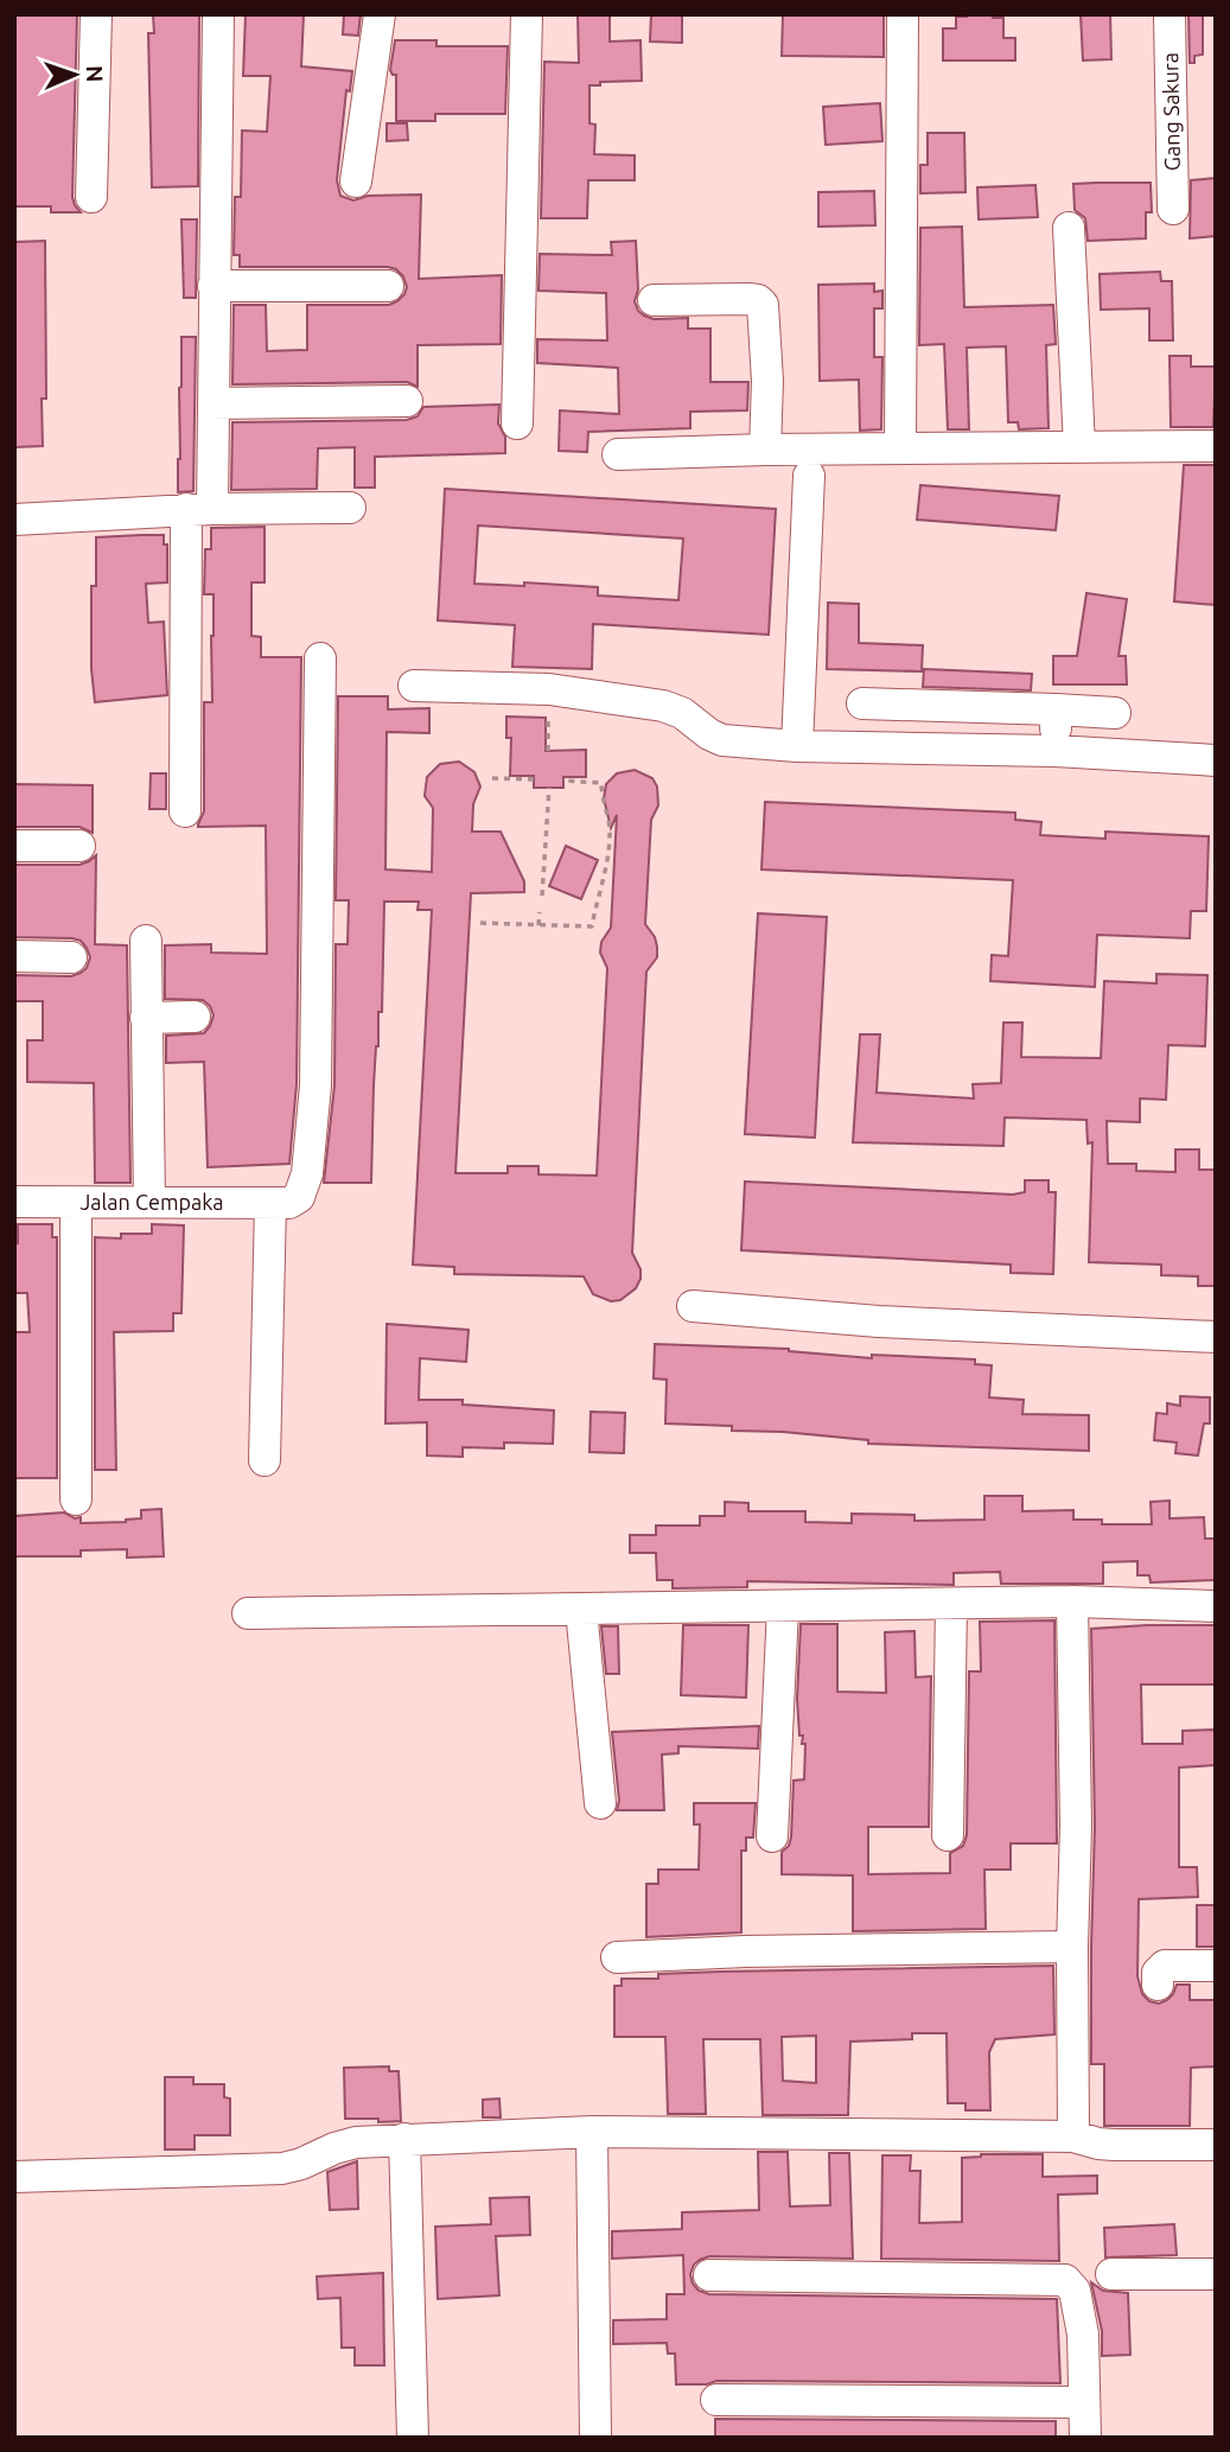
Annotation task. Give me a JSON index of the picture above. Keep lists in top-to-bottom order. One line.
{"streets":{"street":["Gang Sakura","Jalan Cempaka"]},"north":"right"}
